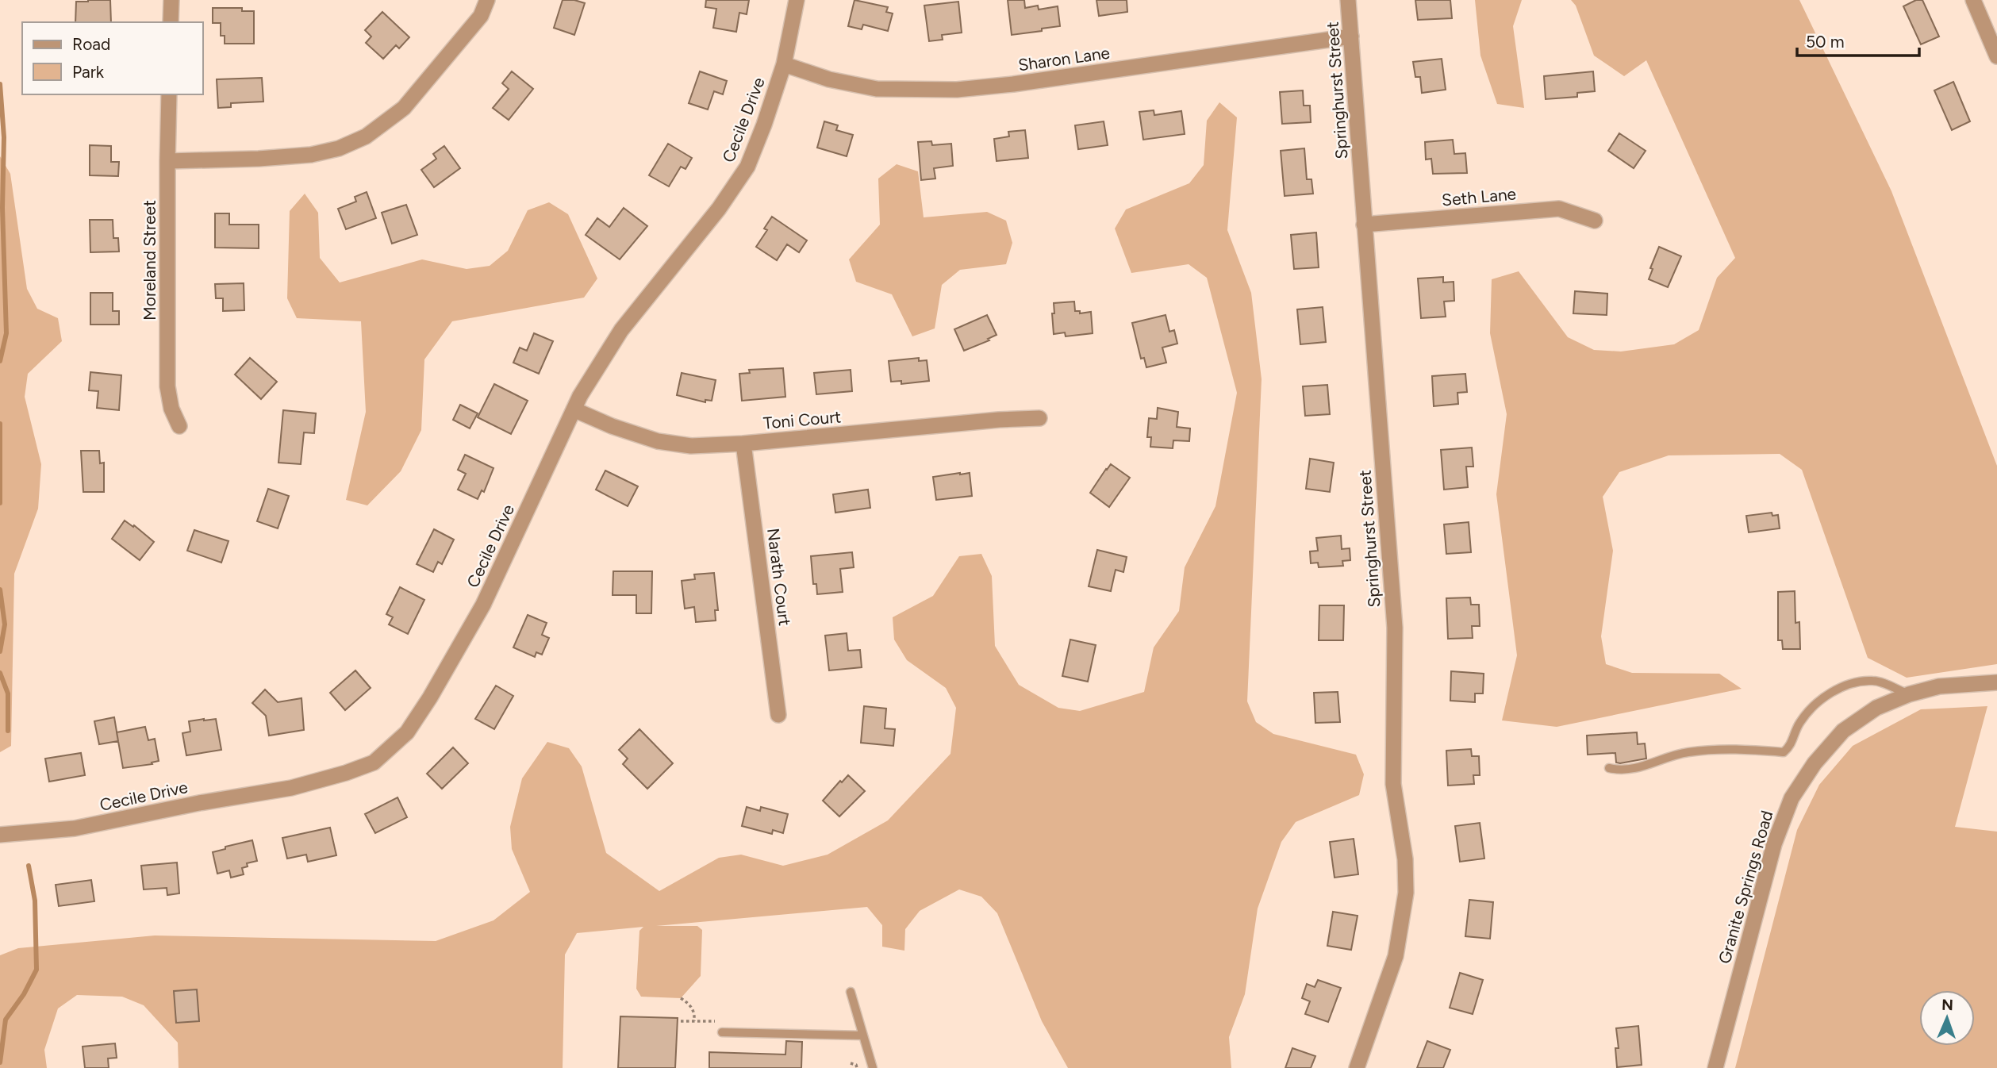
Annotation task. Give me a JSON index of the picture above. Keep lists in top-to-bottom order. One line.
{"streets":{"street":["Sharon Lane","Springhurst Street","Cecile Drive","Seth Lane","Moreland Street","Toni Court","Narath Court","Granite Springs Road"]},"crossings":[["Sharon Lane","Springhurst Street"],["Sharon Lane","Cecile Drive"],["Springhurst Street","Seth Lane"],["Cecile Drive","Toni Court"],["Toni Court","Narath Court"]],"legend":["Road","Park"],"scale_bar":"50 m","north":"top"}
